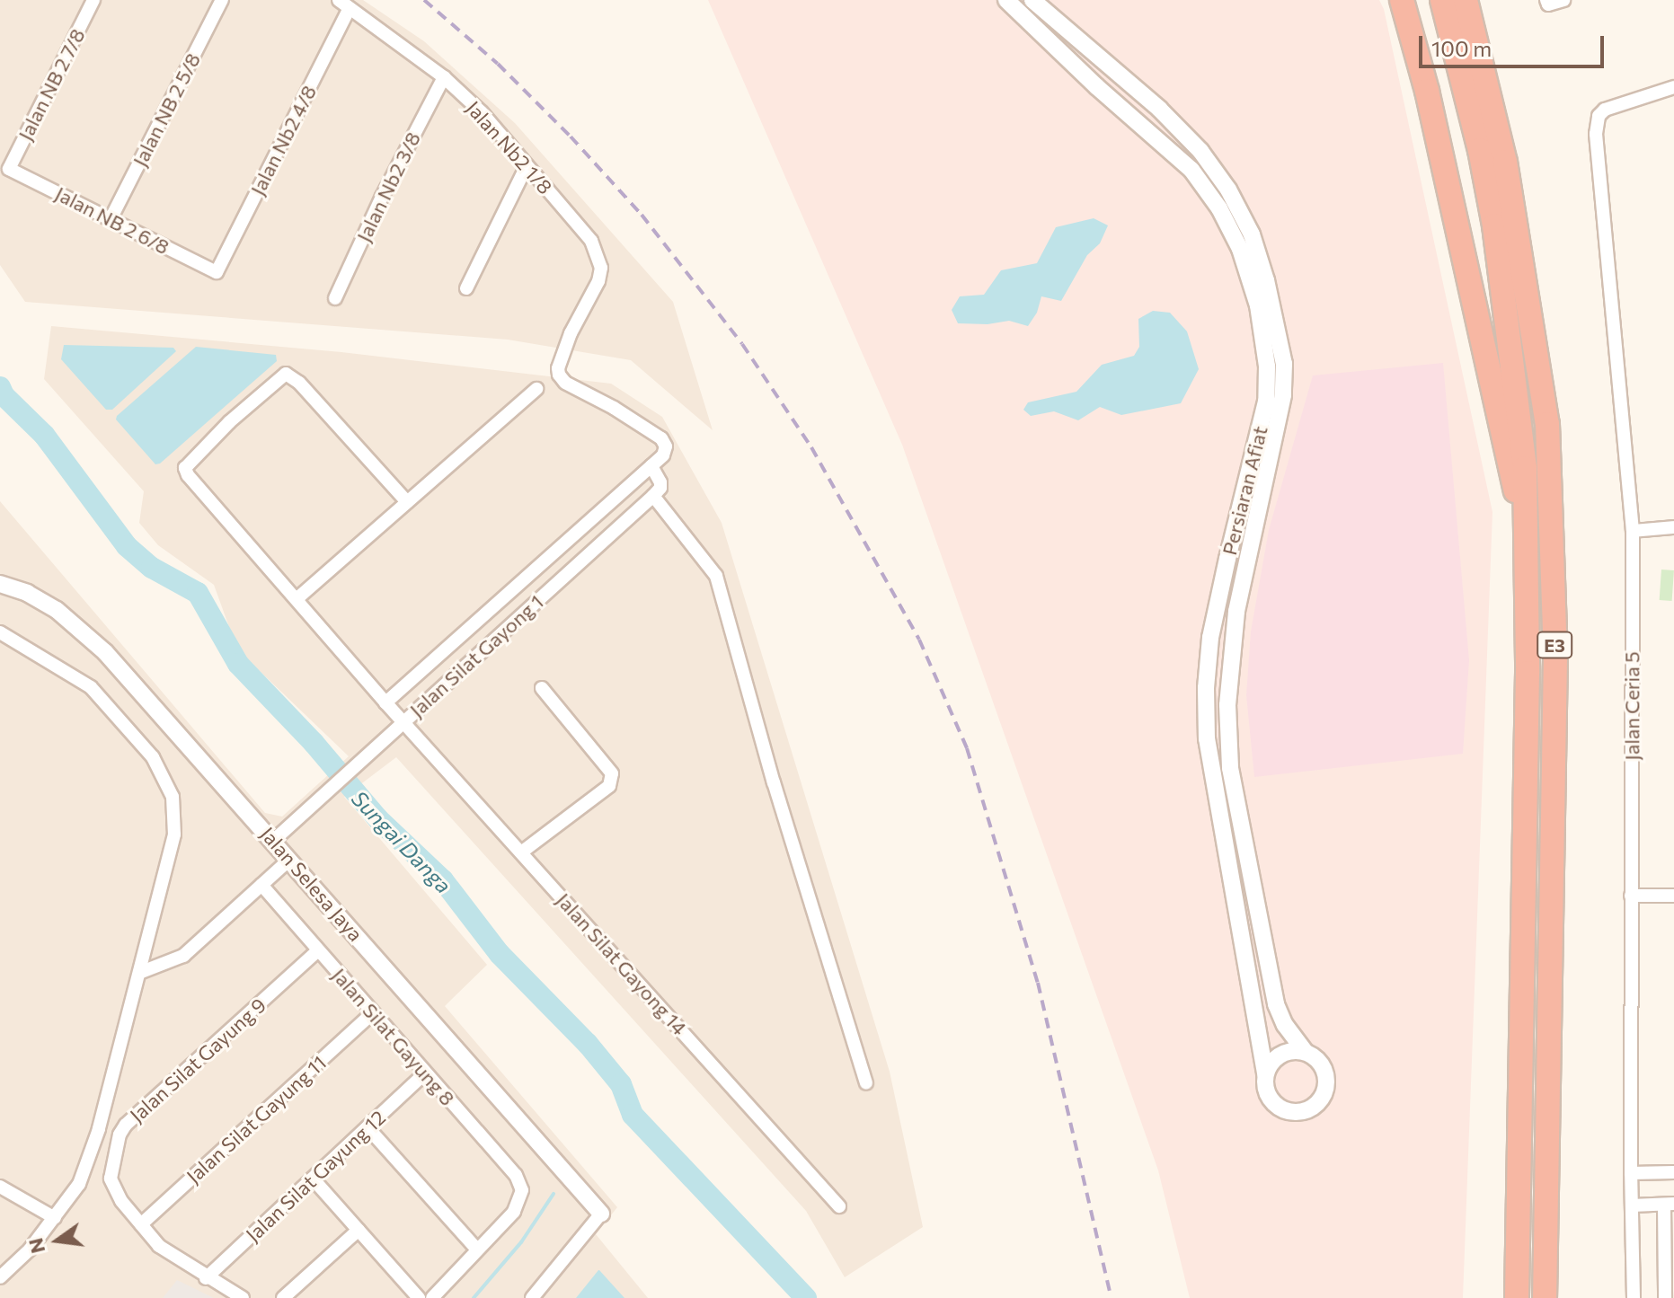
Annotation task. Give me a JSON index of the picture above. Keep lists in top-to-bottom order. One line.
{"streets":{"highway":["E3"],"street":["Jalan NB 2 7/8","Jalan NB 2 5/8","Jalan Nb2 4/8","Jalan Nb2 1/8","Jalan Nb2 3/8","Jalan NB 2 6/8","Persiaran Afiat","Jalan Silat Gayong 1","Jalan Ceria 5","Jalan Selesa Jaya","Jalan Silat Gayong 14","Jalan Silat Gayung 8","Jalan Silat Gayung 9","Jalan Silat Gayung 11","Jalan Silat Gayung 12"]},"crossings":[["Jalan NB 2 7/8","Jalan NB 2 6/8"],["Jalan NB 2 5/8","Jalan NB 2 6/8"],["Jalan Nb2 4/8","Jalan Nb2 1/8"],["Jalan Nb2 4/8","Jalan NB 2 6/8"],["Jalan Nb2 1/8","Jalan Nb2 3/8"],["Jalan Silat Gayong 1","Jalan Selesa Jaya"],["Jalan Silat Gayong 1","Jalan Silat Gayong 14"],["Jalan Silat Gayung 8","Jalan Silat Gayung 9"],["Jalan Silat Gayung 8","Jalan Silat Gayung 11"],["Jalan Silat Gayung 8","Jalan Silat Gayung 12"],["Jalan Silat Gayung 9","Jalan Silat Gayung 11"]],"water":["Sungai Danga"],"scale_bar":"100 m","north":"left"}
